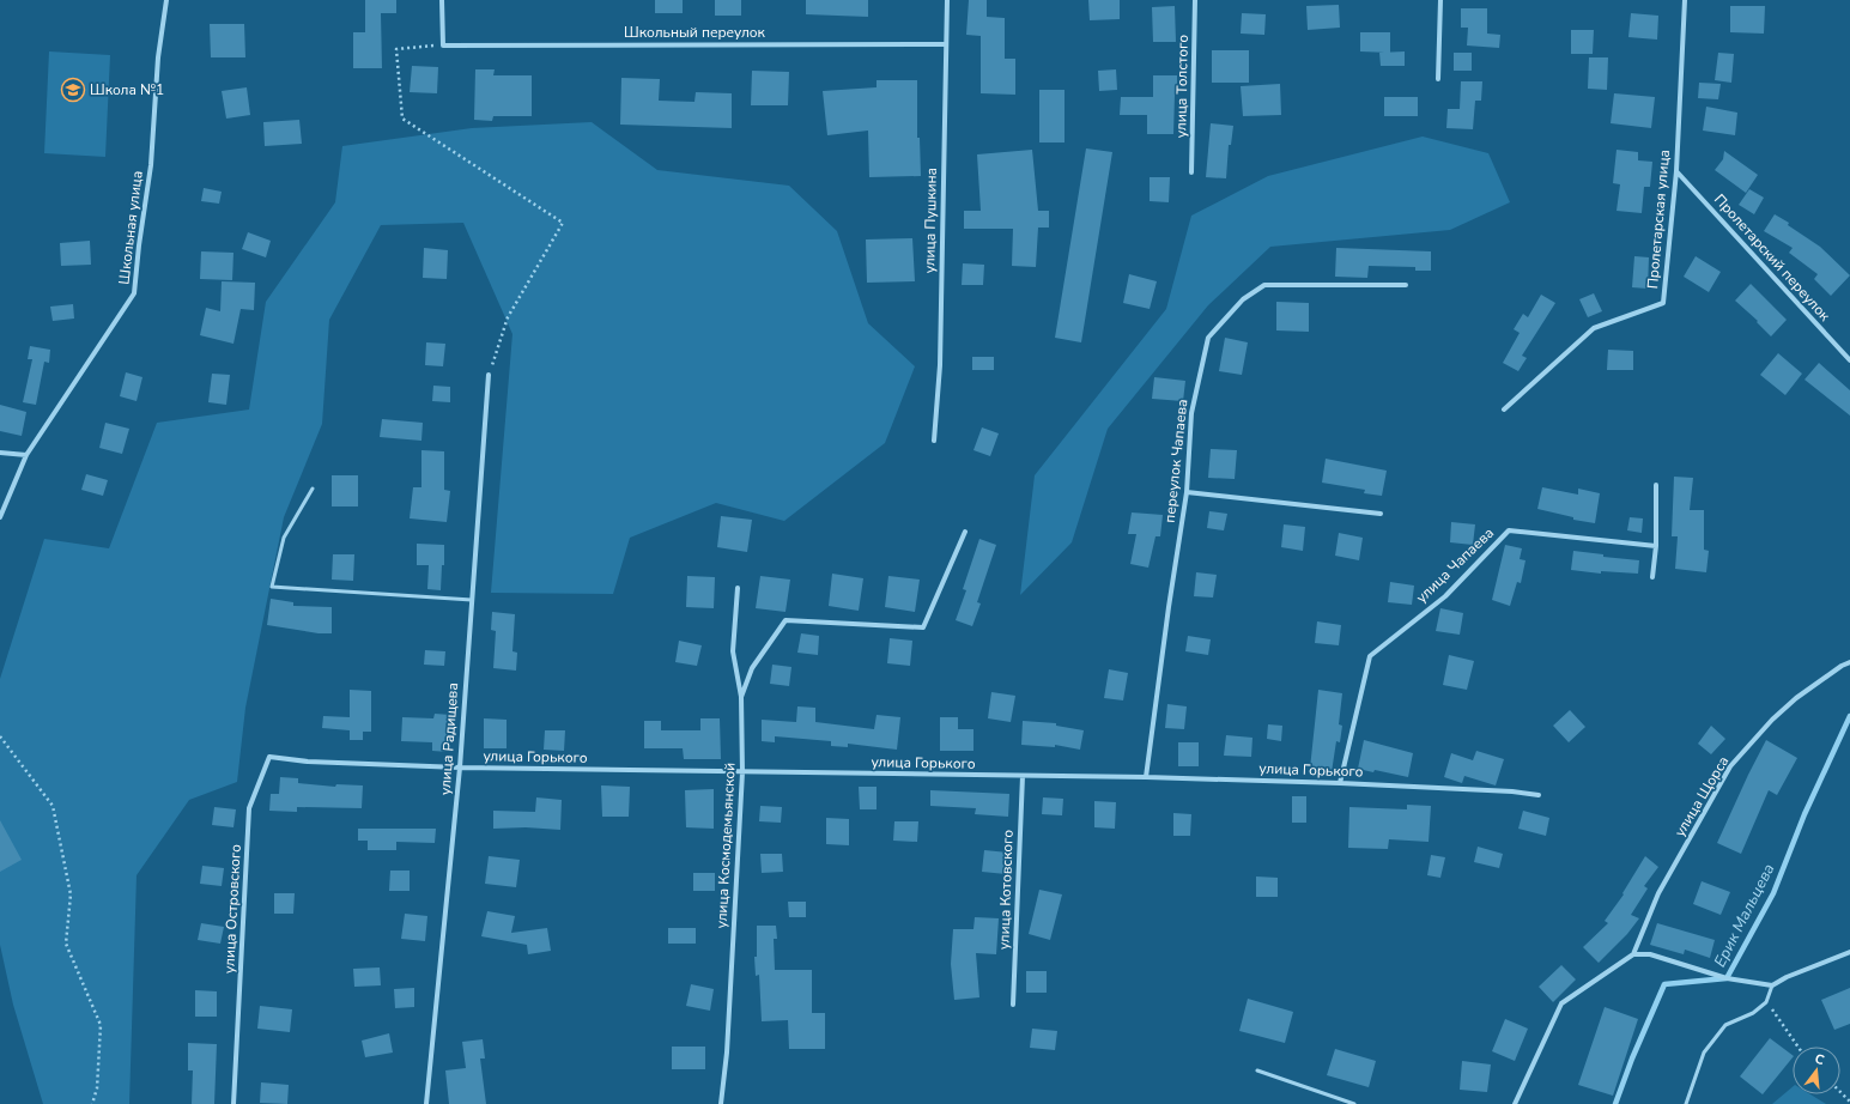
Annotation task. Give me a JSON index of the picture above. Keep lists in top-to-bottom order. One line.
{"streets":{"street":["Школьный переулок","улица Толстого","Пролетарская улица","улица Пушкина","Школьная улица","Пролетарский переулок","переулок Чапаева","улица Чапаева","улица Радищева","улица Горького","улица Щорса","улица Космодемьянской","улица Котовского","улица Островского"]},"crossings":[["Школьный переулок","улица Пушкина"],["Пролетарская улица","Пролетарский переулок"],["переулок Чапаева","улица Горького"],["улица Чапаева","улица Горького"],["улица Радищева","улица Горького"],["улица Горького","улица Космодемьянской"],["улица Горького","улица Котовского"],["улица Горького","улица Островского"]],"water":["Ерик Мальцева"],"places":{"school or university":["Школа №1"]},"north":"top"}
